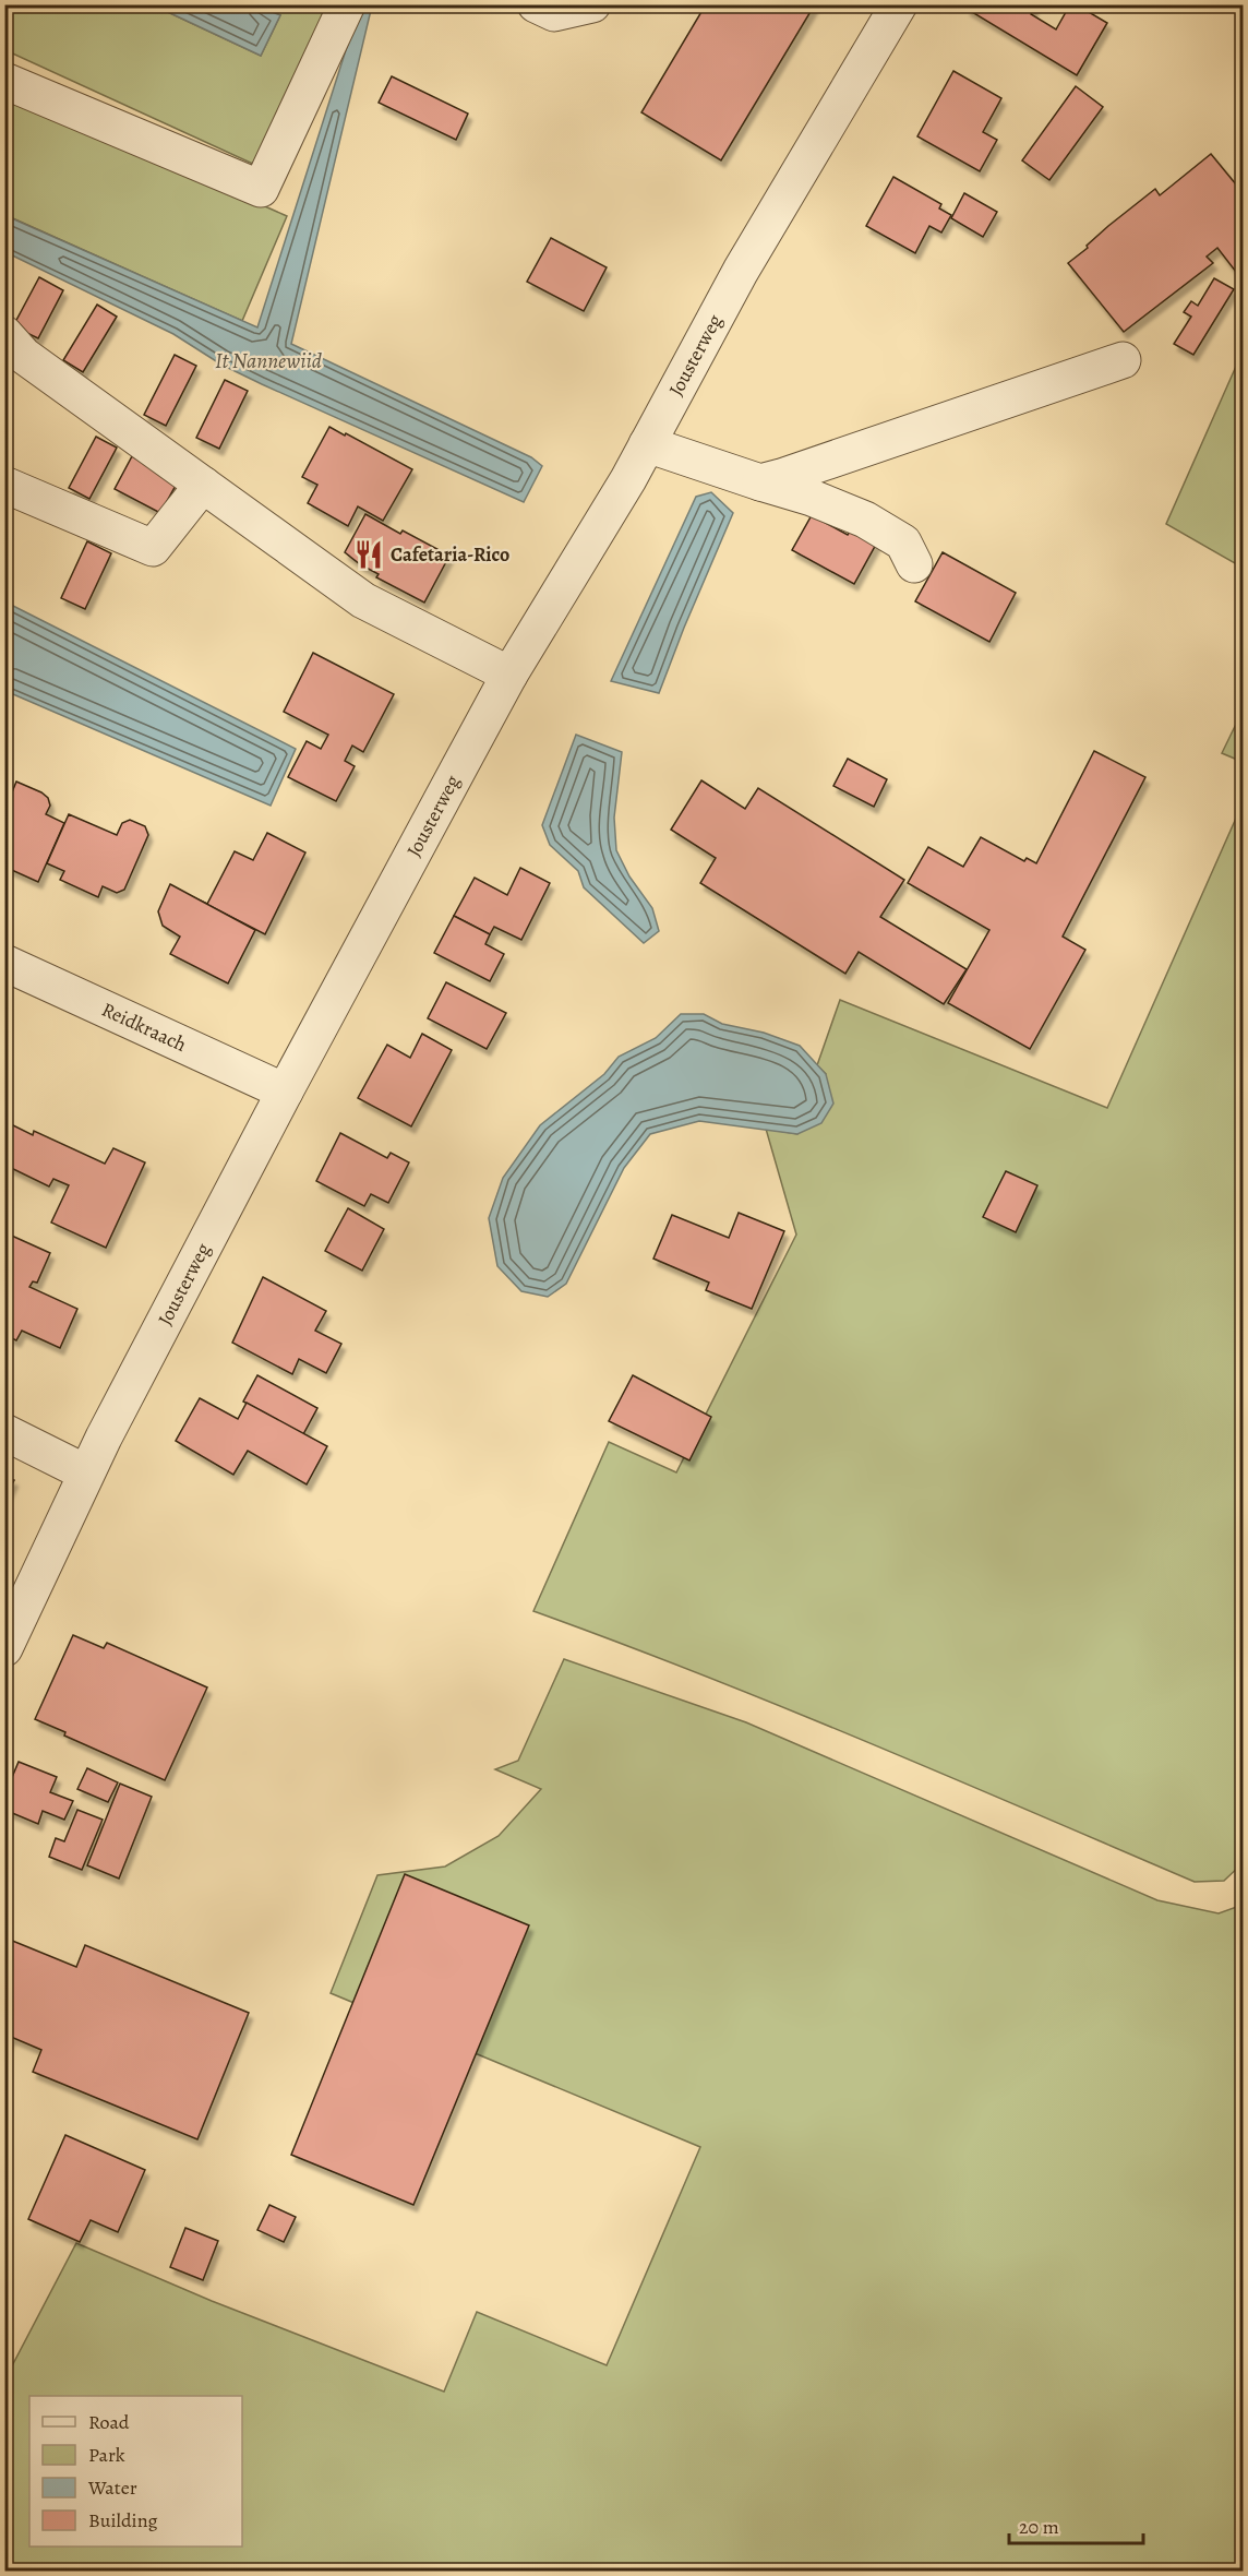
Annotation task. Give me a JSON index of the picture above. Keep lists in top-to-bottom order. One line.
{"streets":{"street":["Jousterweg","Reidkraach"]},"crossings":[["Jousterweg","Reidkraach"]],"water":["It Nannewiid"],"places":{"restaurant":["Cafetaria-Rico"]},"legend":["Road","Park","Water","Building"],"scale_bar":"20 m"}
